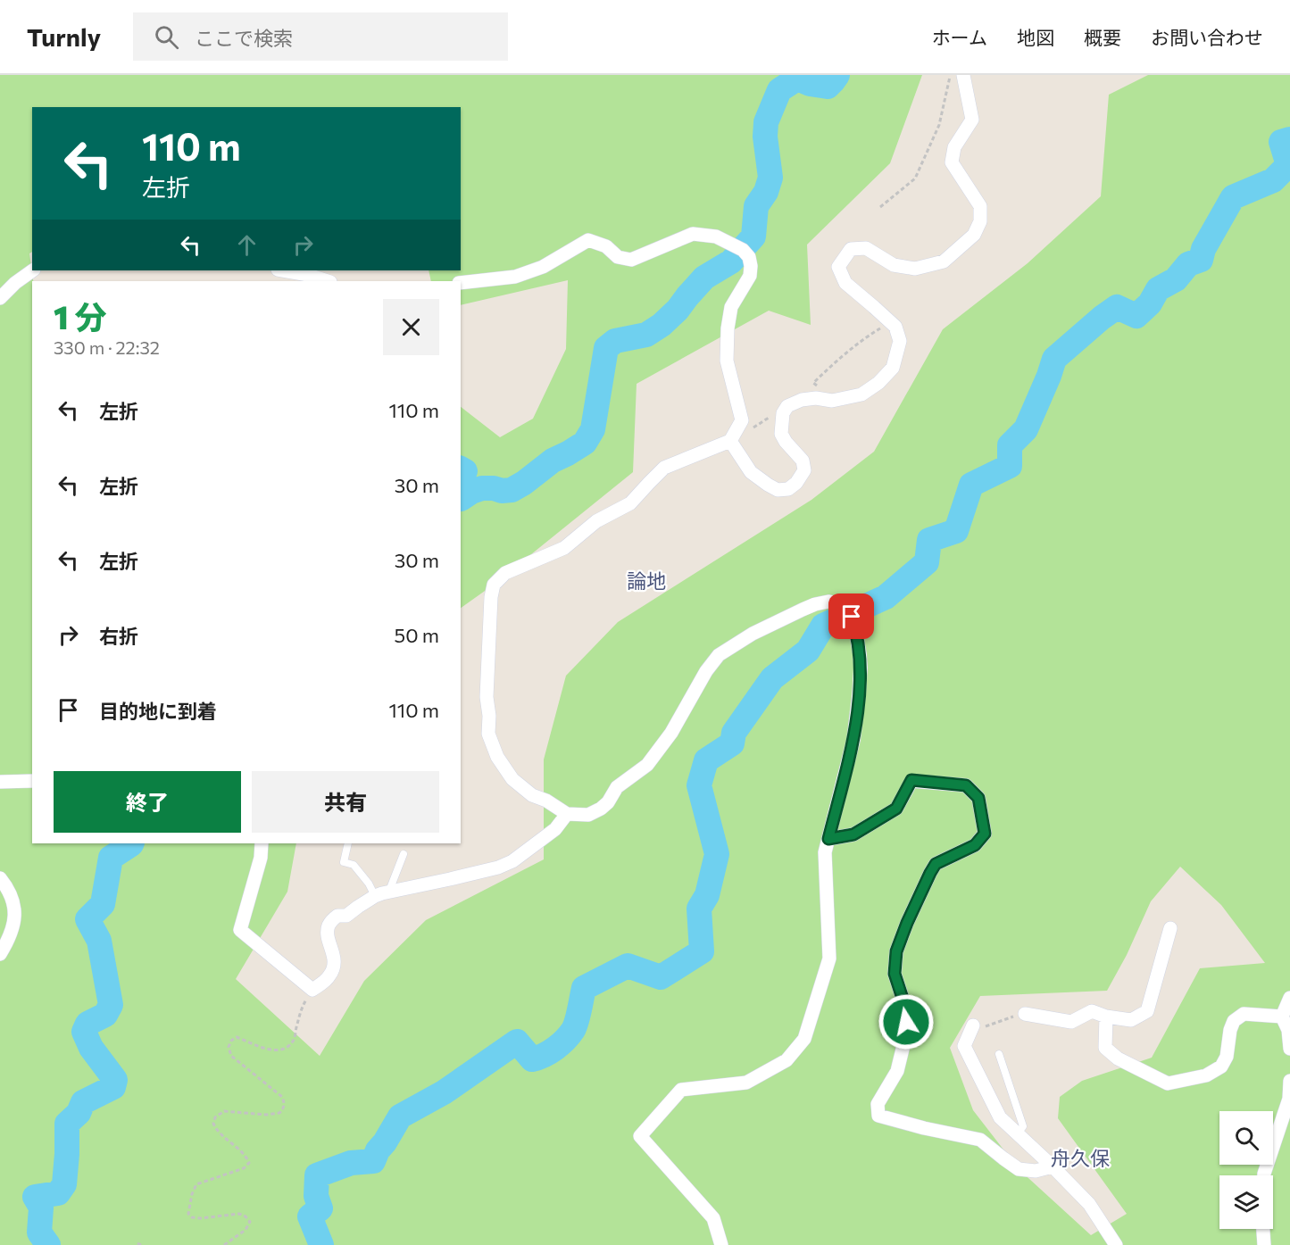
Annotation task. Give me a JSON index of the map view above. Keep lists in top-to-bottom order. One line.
{"districts":["論地","舟久保"],"page":{"header":"Turnly","search":"ここで検索","nav":["ホーム","地図","概要","お問い合わせ"],"turn":["110 m","左折"],"heading":["1 分","330 m · 22:32"],"list":[{"name":"左折","value":"110 m"},{"name":"左折","value":"30 m"},{"name":"左折","value":"30 m"},{"name":"右折","value":"50 m"},{"name":"目的地に到着","value":"110 m"}],"buttons":["終了","共有"]}}
